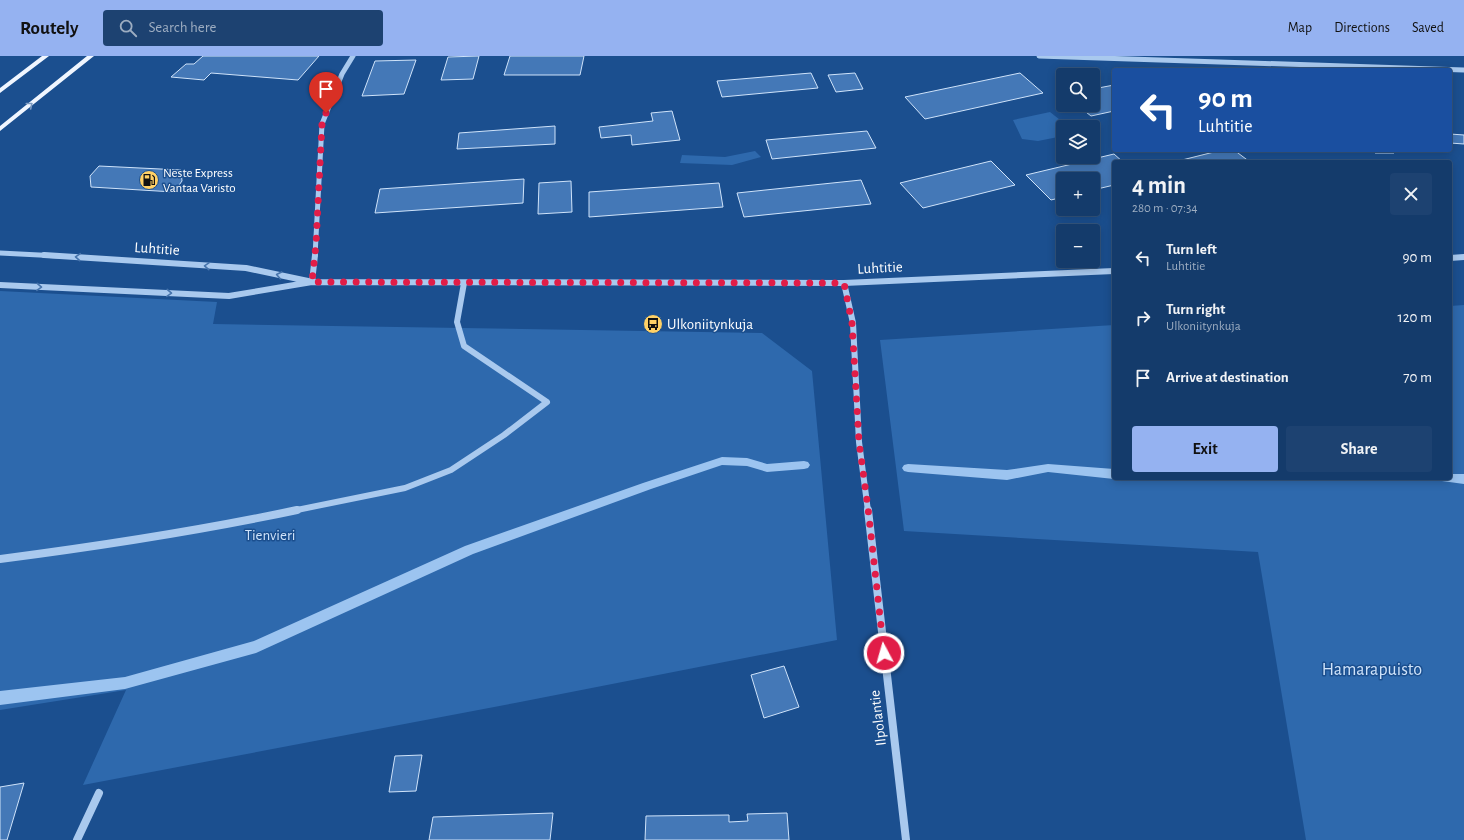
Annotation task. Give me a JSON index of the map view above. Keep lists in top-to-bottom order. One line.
{"streets":{"street":["Luhtitie","Ilpolantie"]},"crossings":[["Luhtitie","Ilpolantie"]],"parks":["Tienvieri","Hamarapuisto"],"places":{"fuel station":["Neste Express Vantaa Varisto"],"bus stop":["Ulkoniitynkuja"]},"page":{"header":"Routely","search":"Search here","nav":["Map","Directions","Saved"],"map_buttons":["+","−"],"turn":["90 m","Luhtitie"],"heading":["4 min","280 m · 07:34"],"list":[{"name":"Turn left","note":"Luhtitie","value":"90 m"},{"name":"Turn right","note":"Ulkoniitynkuja","value":"120 m"},{"name":"Arrive at destination","value":"70 m"}],"buttons":["Exit","Share"]}}
